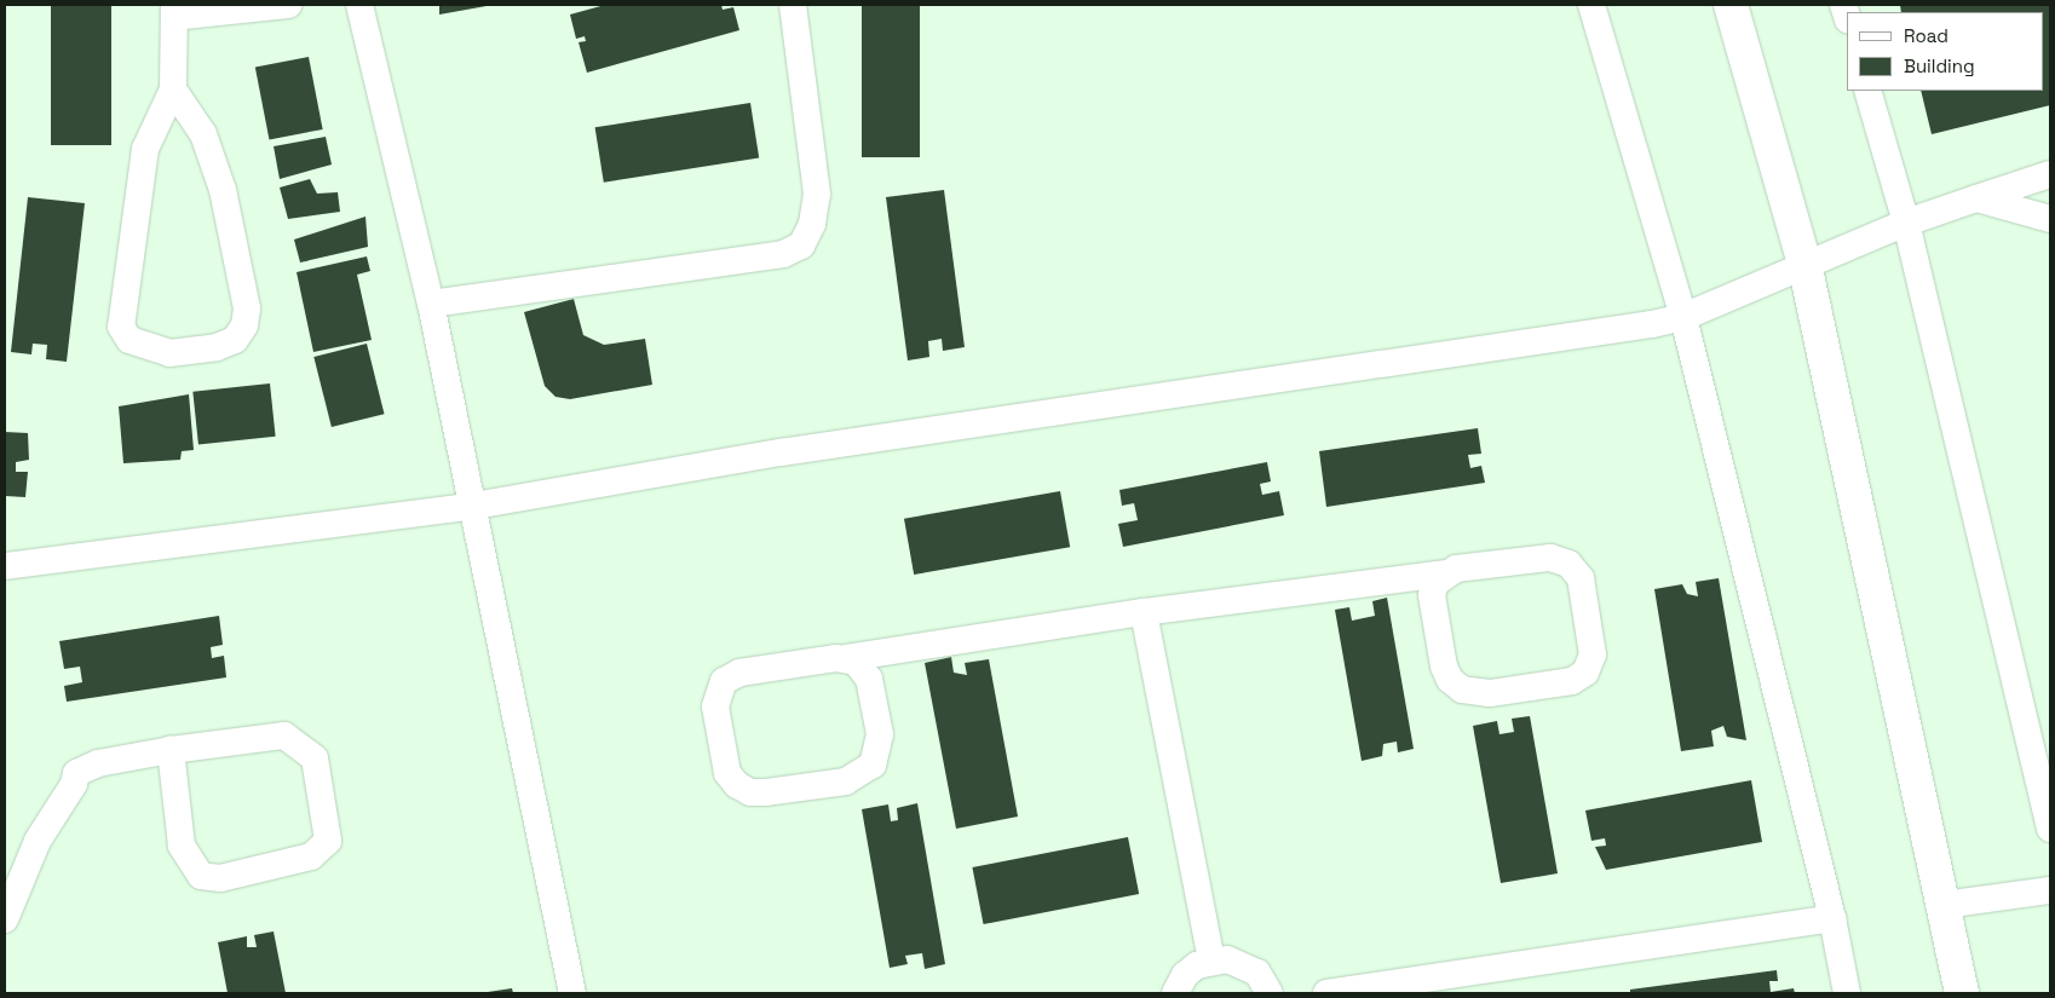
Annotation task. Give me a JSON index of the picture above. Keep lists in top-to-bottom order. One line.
{"legend":["Road","Building"]}
